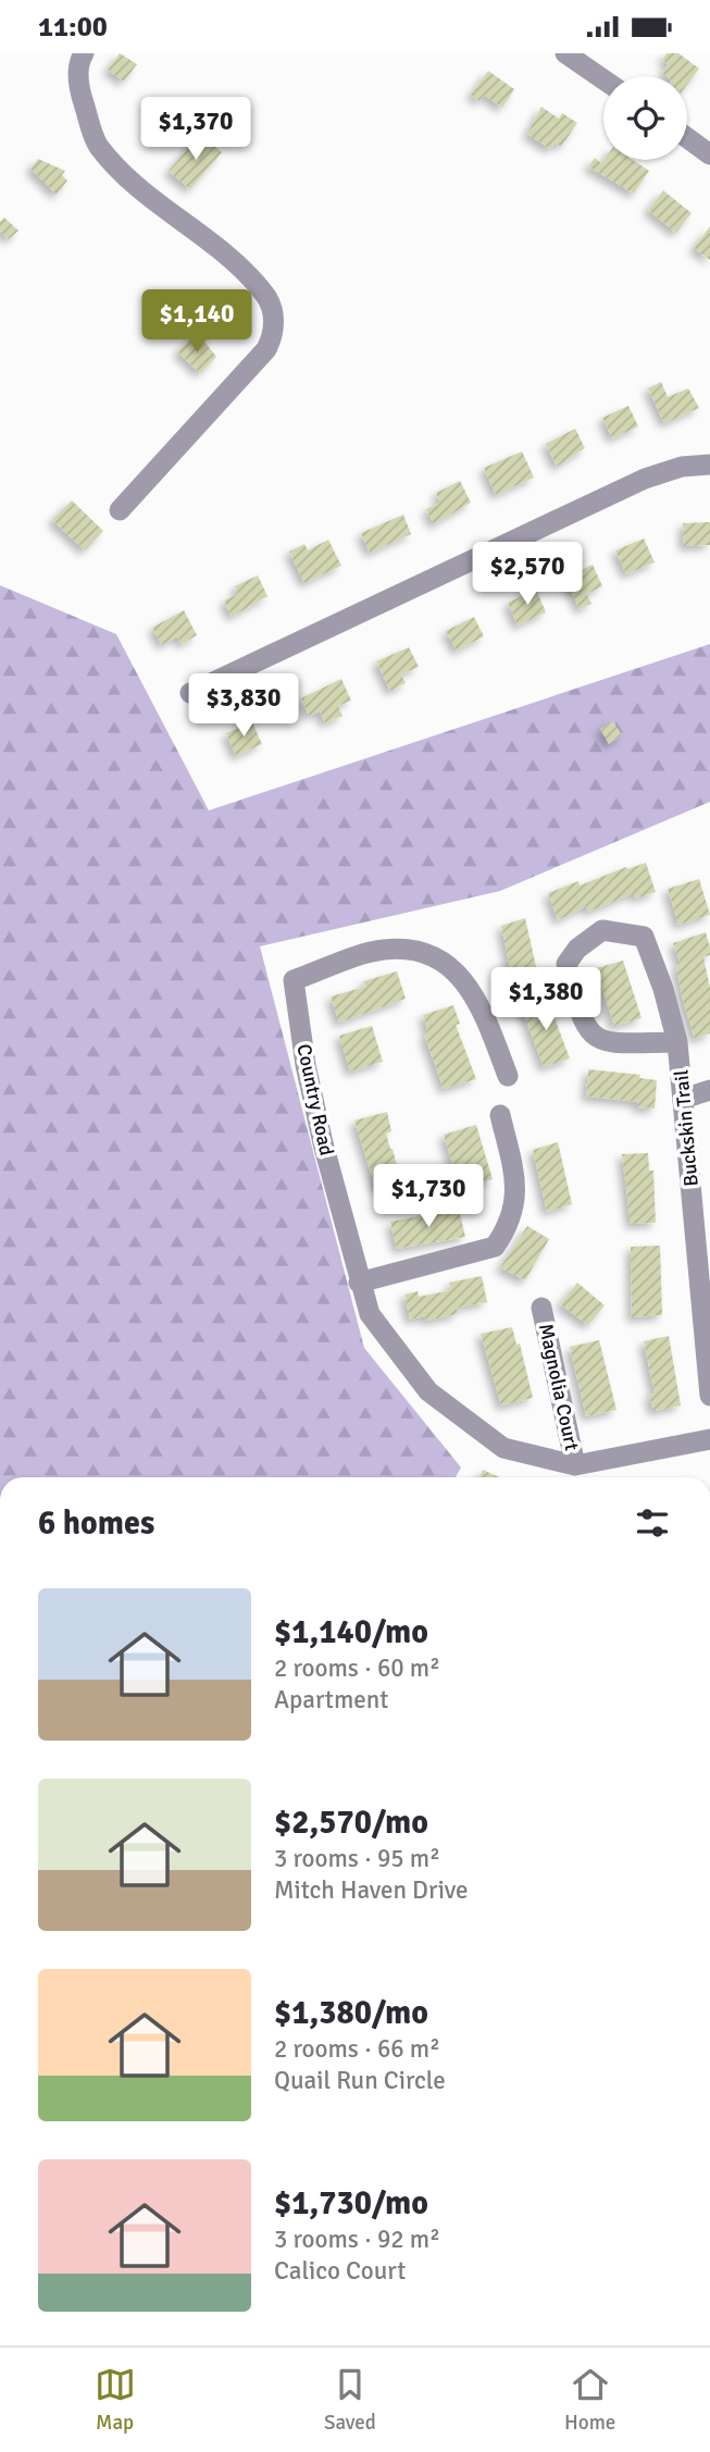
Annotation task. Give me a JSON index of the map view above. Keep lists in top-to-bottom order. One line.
{"streets":{"street":["Country Road","Buckskin Trail","Magnolia Court"]},"crossings":[["Country Road","Magnolia Court"]],"page":{"status":"11:00","price":["$1,370","$1,140","$2,570","$3,830","$1,380","$1,730"],"heading":"6 homes","list":[{"name":"$1,140/mo","note":"2 rooms · 60 m² · Apartment"},{"name":"$2,570/mo","note":"3 rooms · 95 m² · Mitch Haven Drive"},{"name":"$1,380/mo","note":"2 rooms · 66 m² · Quail Run Circle"},{"name":"$1,730/mo","note":"3 rooms · 92 m² · Calico Court"}],"tabs":["Map","Saved","Home"]}}
